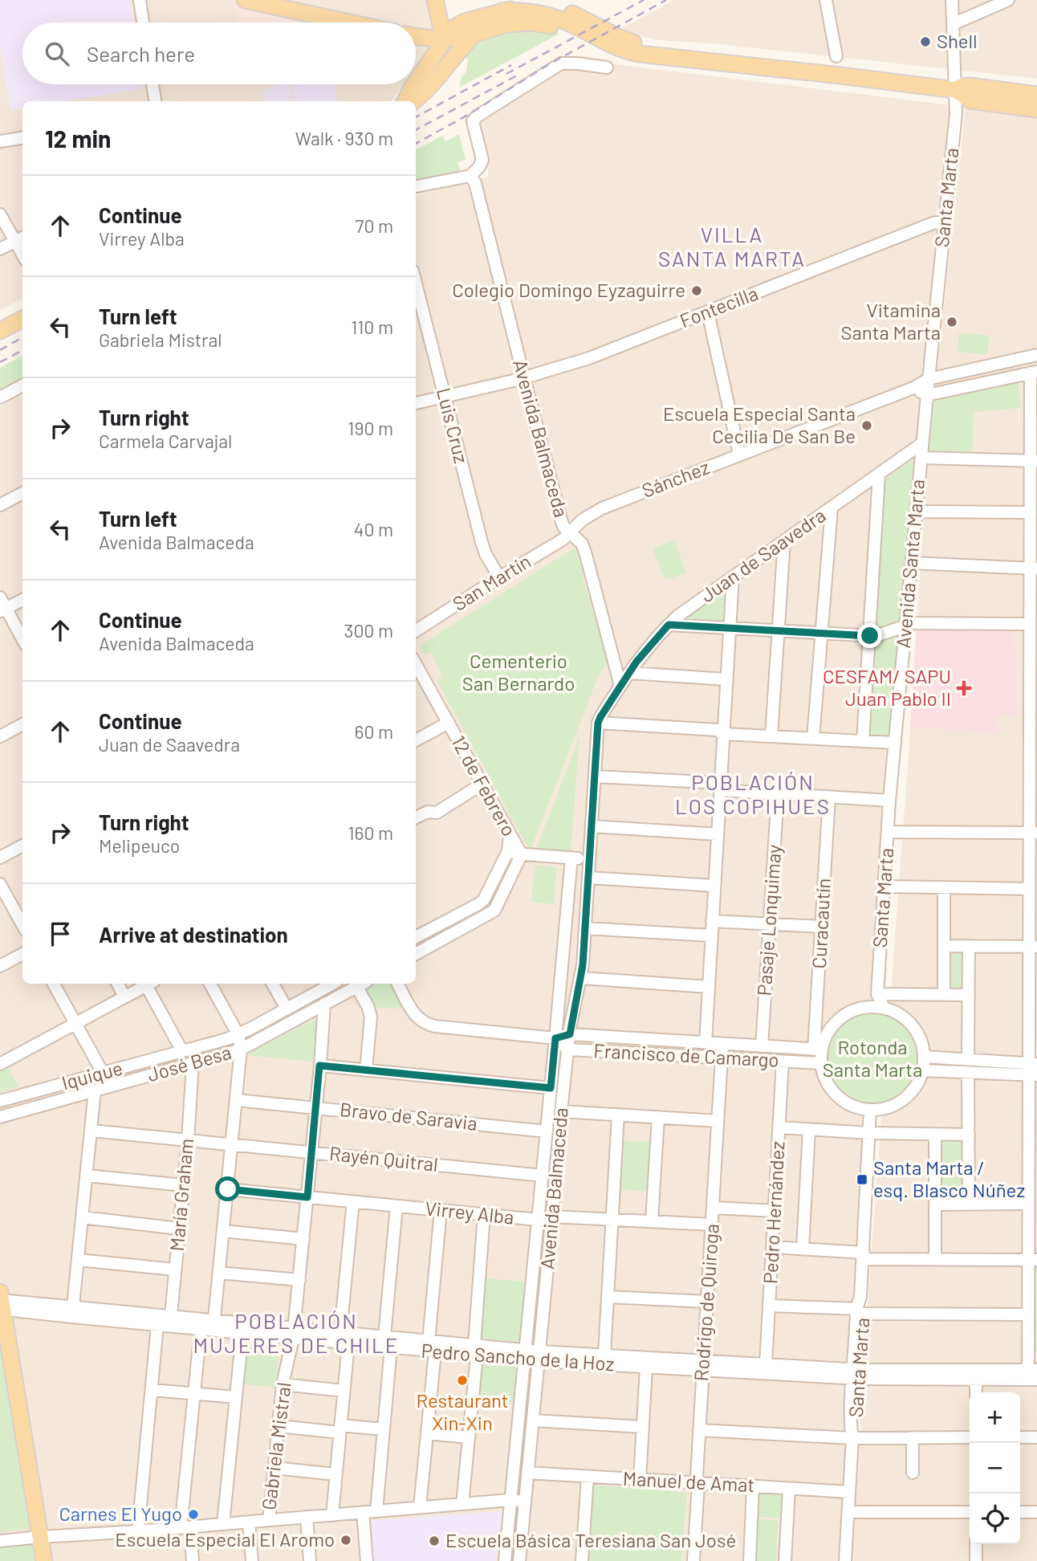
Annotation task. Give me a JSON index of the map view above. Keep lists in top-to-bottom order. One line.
{"streets":{"street":["Santa Marta","Fontecilla","Luis Cruz","Avenida Balmaceda","Sánchez","Juan de Saavedra","Avenida Santa Marta","San Martín","12 de Febrero","Pasaje Lonquimay","Curacautín","Francisco de Camargo","José Besa","Iquique","Bravo de Saravia","Rayén Quitral","María Graham","Pedro Hernández","Virrey Alba","Rodrigo de Quiroga","Pedro Sancho de la Hoz","Gabriela Mistral","Manuel de Amat"]},"crossings":[["Santa Marta","Fontecilla"],["Santa Marta","Sánchez"],["Santa Marta","Avenida Santa Marta"],["Santa Marta","Curacautín"],["Santa Marta","Francisco de Camargo"],["Santa Marta","Pedro Sancho de la Hoz"],["Santa Marta","Manuel de Amat"],["Fontecilla","Luis Cruz"],["Fontecilla","Avenida Balmaceda"],["Luis Cruz","San Martín"],["Avenida Balmaceda","Sánchez"],["Avenida Balmaceda","Juan de Saavedra"],["Avenida Balmaceda","San Martín"],["Avenida Balmaceda","12 de Febrero"],["Avenida Balmaceda","Francisco de Camargo"],["Avenida Balmaceda","Bravo de Saravia"],["Avenida Balmaceda","Rayén Quitral"],["Avenida Balmaceda","Virrey Alba"],["Avenida Balmaceda","Pedro Sancho de la Hoz"],["Avenida Balmaceda","Manuel de Amat"],["Sánchez","San Martín"],["Juan de Saavedra","Avenida Santa Marta"],["Pasaje Lonquimay","Francisco de Camargo"],["Curacautín","Francisco de Camargo"],["Francisco de Camargo","Pedro Hernández"],["Francisco de Camargo","Rodrigo de Quiroga"],["José Besa","María Graham"],["José Besa","Gabriela Mistral"],["Bravo de Saravia","Gabriela Mistral"],["Rayén Quitral","María Graham"],["Rayén Quitral","Gabriela Mistral"],["María Graham","Pedro Sancho de la Hoz"],["Pedro Hernández","Pedro Sancho de la Hoz"],["Virrey Alba","Rodrigo de Quiroga"],["Virrey Alba","Gabriela Mistral"],["Rodrigo de Quiroga","Pedro Sancho de la Hoz"],["Rodrigo de Quiroga","Manuel de Amat"],["Pedro Sancho de la Hoz","Gabriela Mistral"]],"districts":["VILLA SANTA MARTA","POBLACIÓN LOS COPIHUES","POBLACIÓN MUJERES DE CHILE"],"parks":["Cementerio San Bernardo","Rotonda Santa Marta"],"places":{"other":["Shell","Colegio Domingo Eyzaguirre","Vitamina Santa Marta","Escuela Especial Santa Cecilia De San Be","Restaurant Xin-Xin","Carnes El Yugo","Escuela Especial El Aromo","Escuela Básica Teresiana San José"],"health":["CESFAM/ SAPU Juan Pablo II"],"transit":["Santa Marta / esq. Blasco Núñez"]},"page":{"search":"Search here","heading":["12 min","Walk · 930 m"],"list":[["Continue","Virrey Alba","70 m"],["Turn left","Gabriela Mistral","110 m"],["Turn right","Carmela Carvajal","190 m"],["Turn left","Avenida Balmaceda","40 m"],["Continue","Avenida Balmaceda","300 m"],["Continue","Juan de Saavedra","60 m"],["Turn right","Melipeuco","160 m"],"Arrive at destination"],"map_buttons":["+","−"]}}
